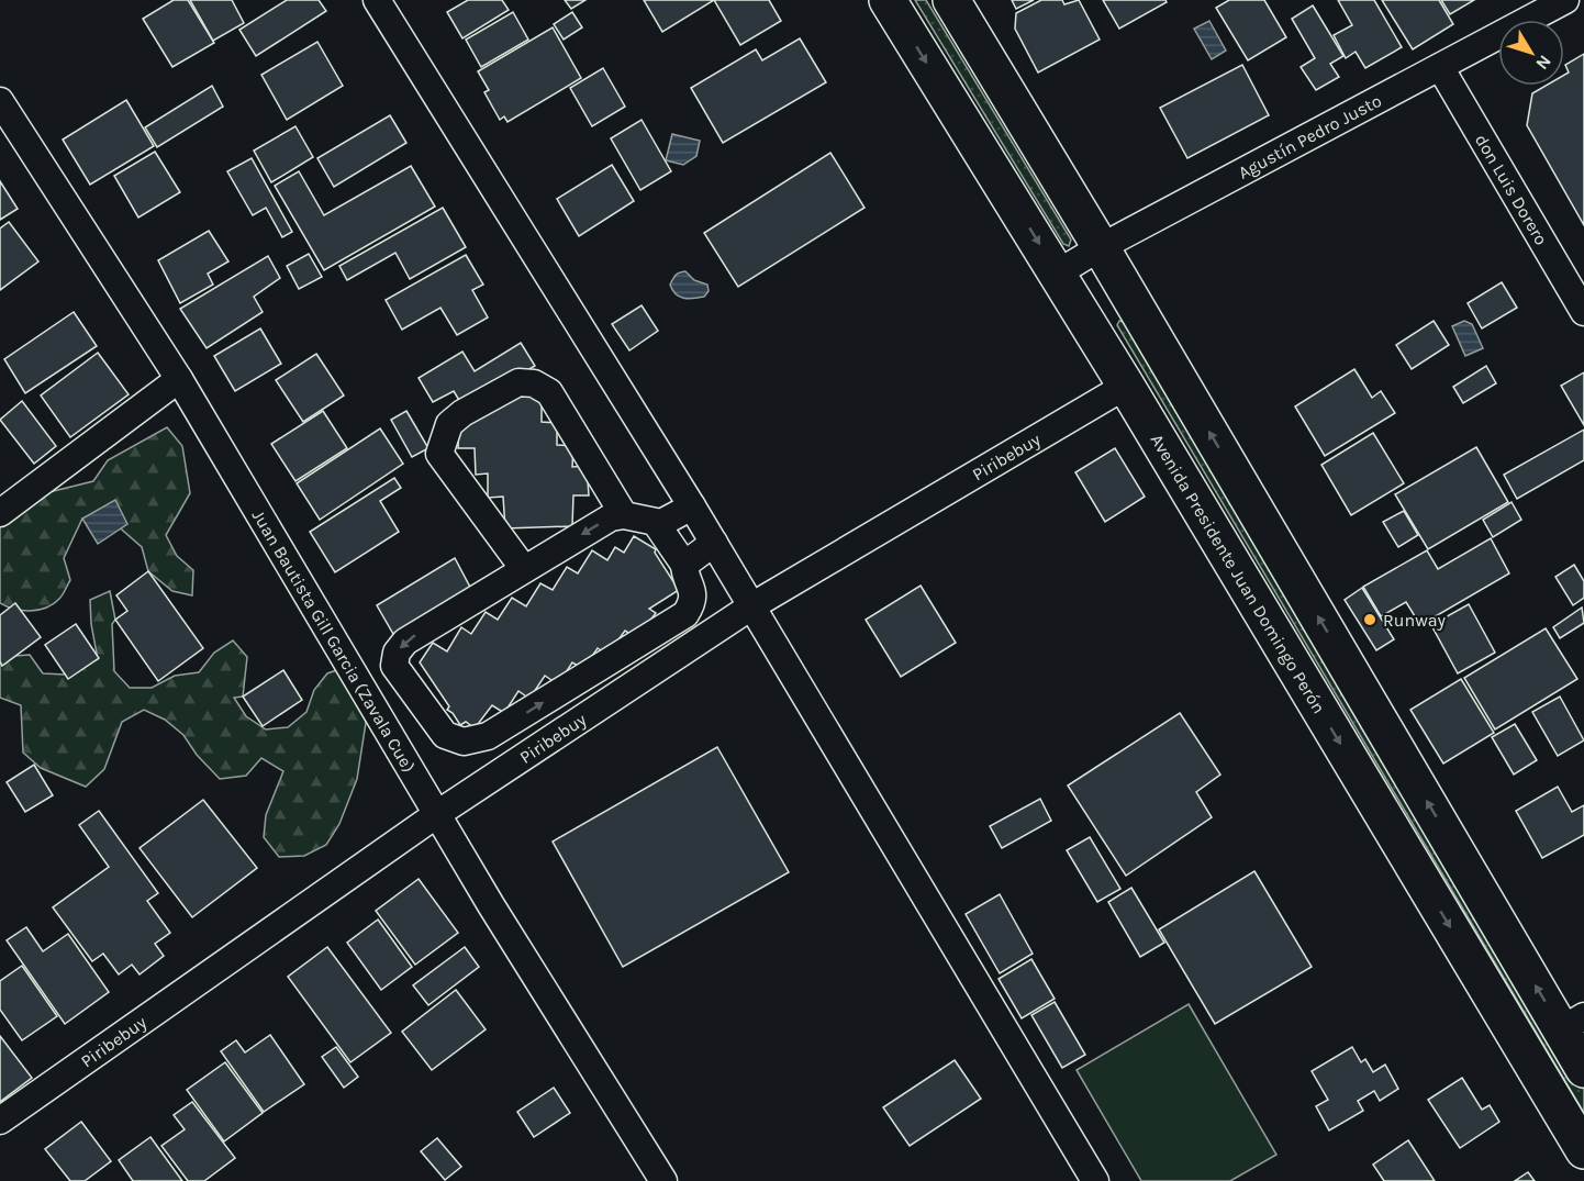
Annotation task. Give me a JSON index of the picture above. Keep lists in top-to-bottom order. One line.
{"streets":{"main road":["Avenida Presidente Juan Domingo Perón"],"street":["Agustín Pedro Justo","don Luis Dorero","Piribebuy","Juan Bautista Gill Garcia (Zavala Cue)"]},"crossings":[["Agustín Pedro Justo","don Luis Dorero"],["Agustín Pedro Justo","Avenida Presidente Juan Domingo Perón"],["Piribebuy","Avenida Presidente Juan Domingo Perón"],["Piribebuy","Juan Bautista Gill Garcia (Zavala Cue)"]],"places":["Runway"],"north":"bottom right"}
